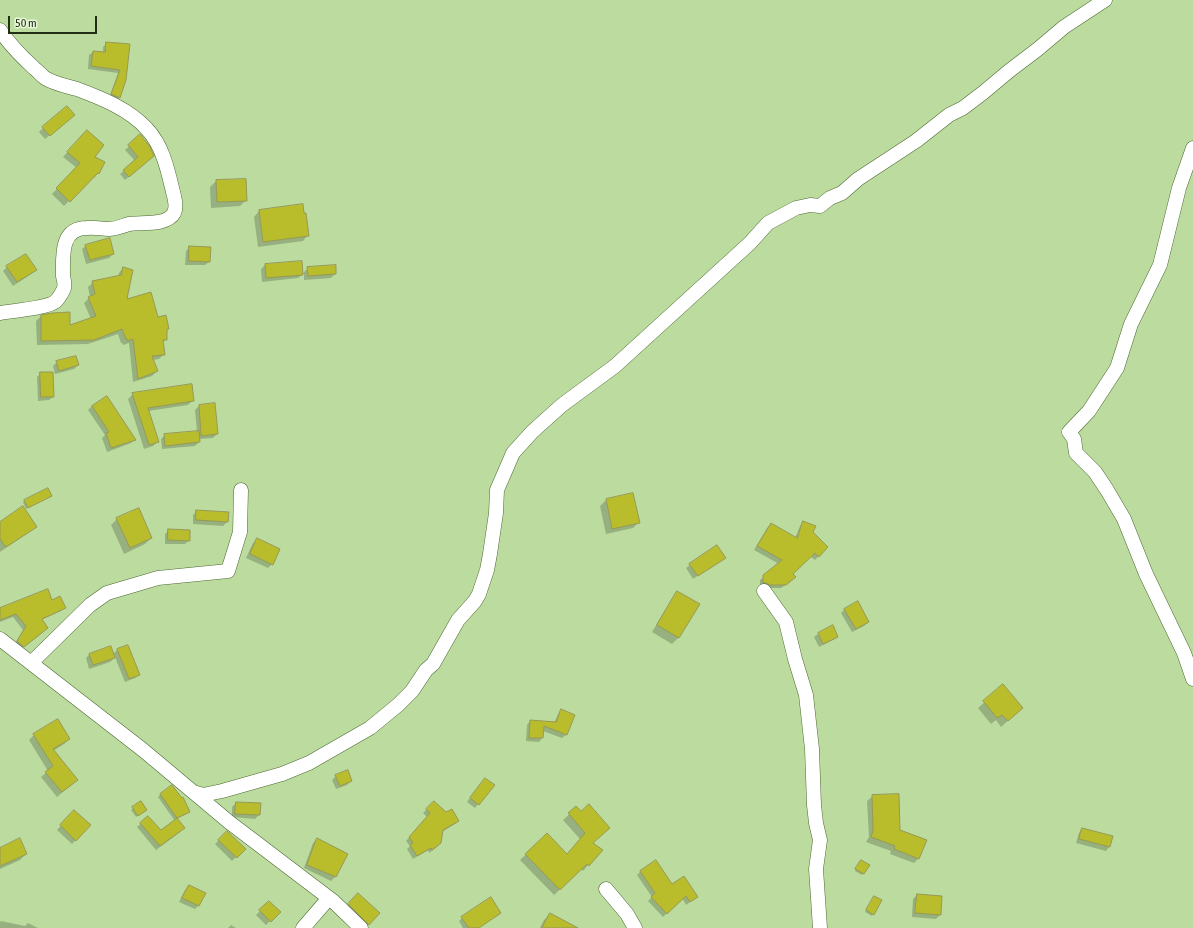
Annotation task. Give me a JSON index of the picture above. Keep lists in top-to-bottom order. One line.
{"scale_bar":"50 m"}
